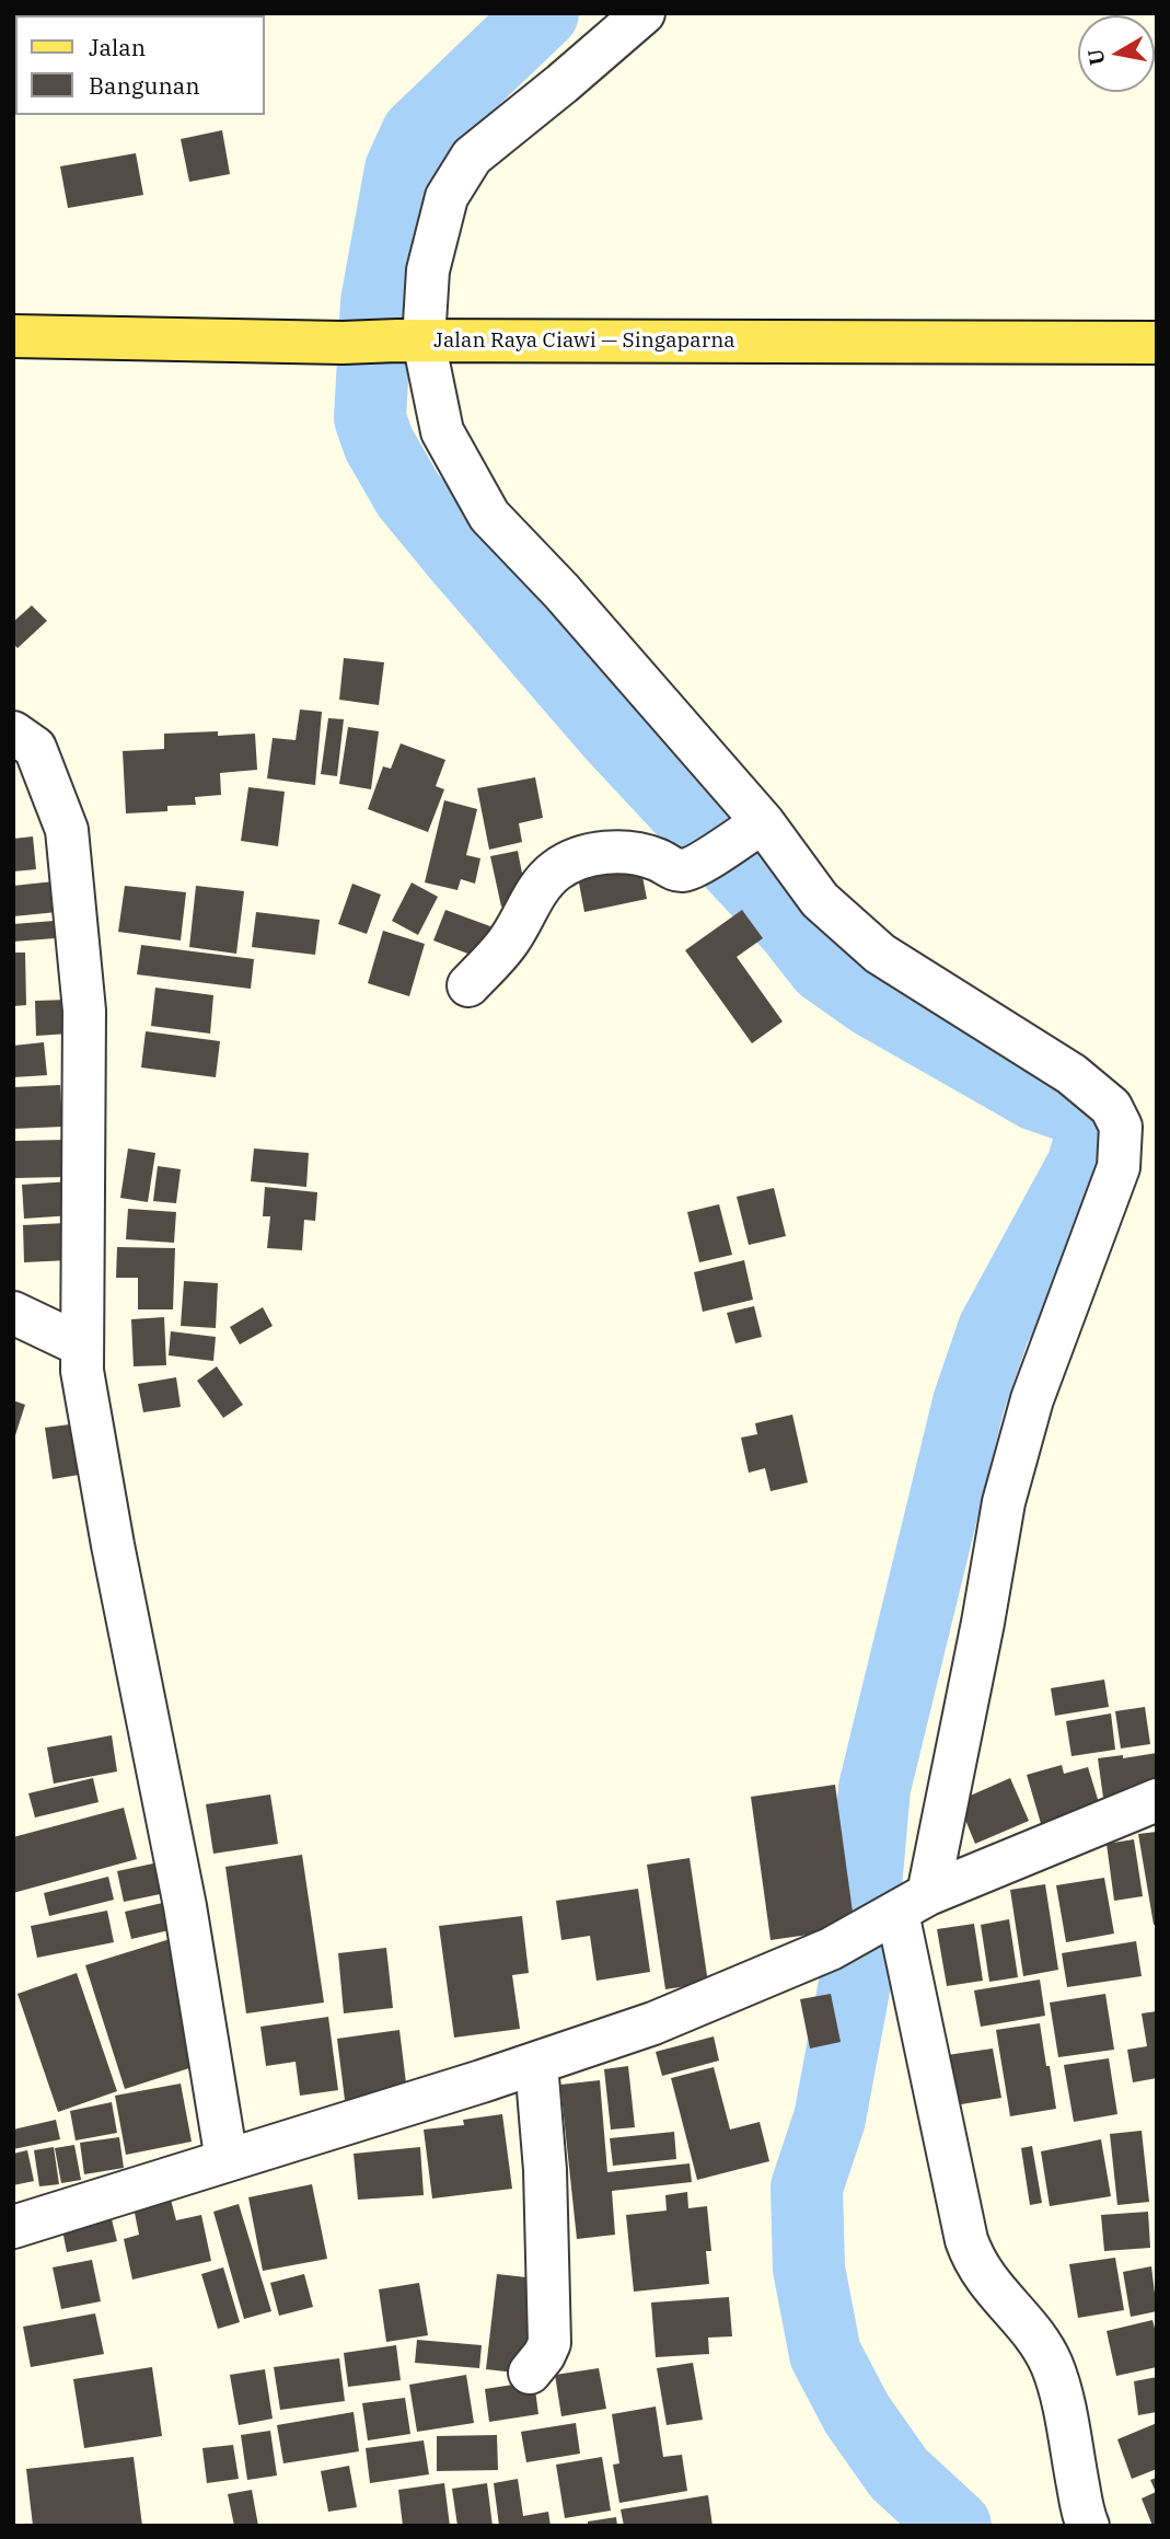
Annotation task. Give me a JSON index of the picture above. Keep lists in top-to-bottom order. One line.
{"streets":{"main road":["Jalan Raya Ciawi — Singaparna"]},"legend":["Jalan","Bangunan"],"north":"left"}
